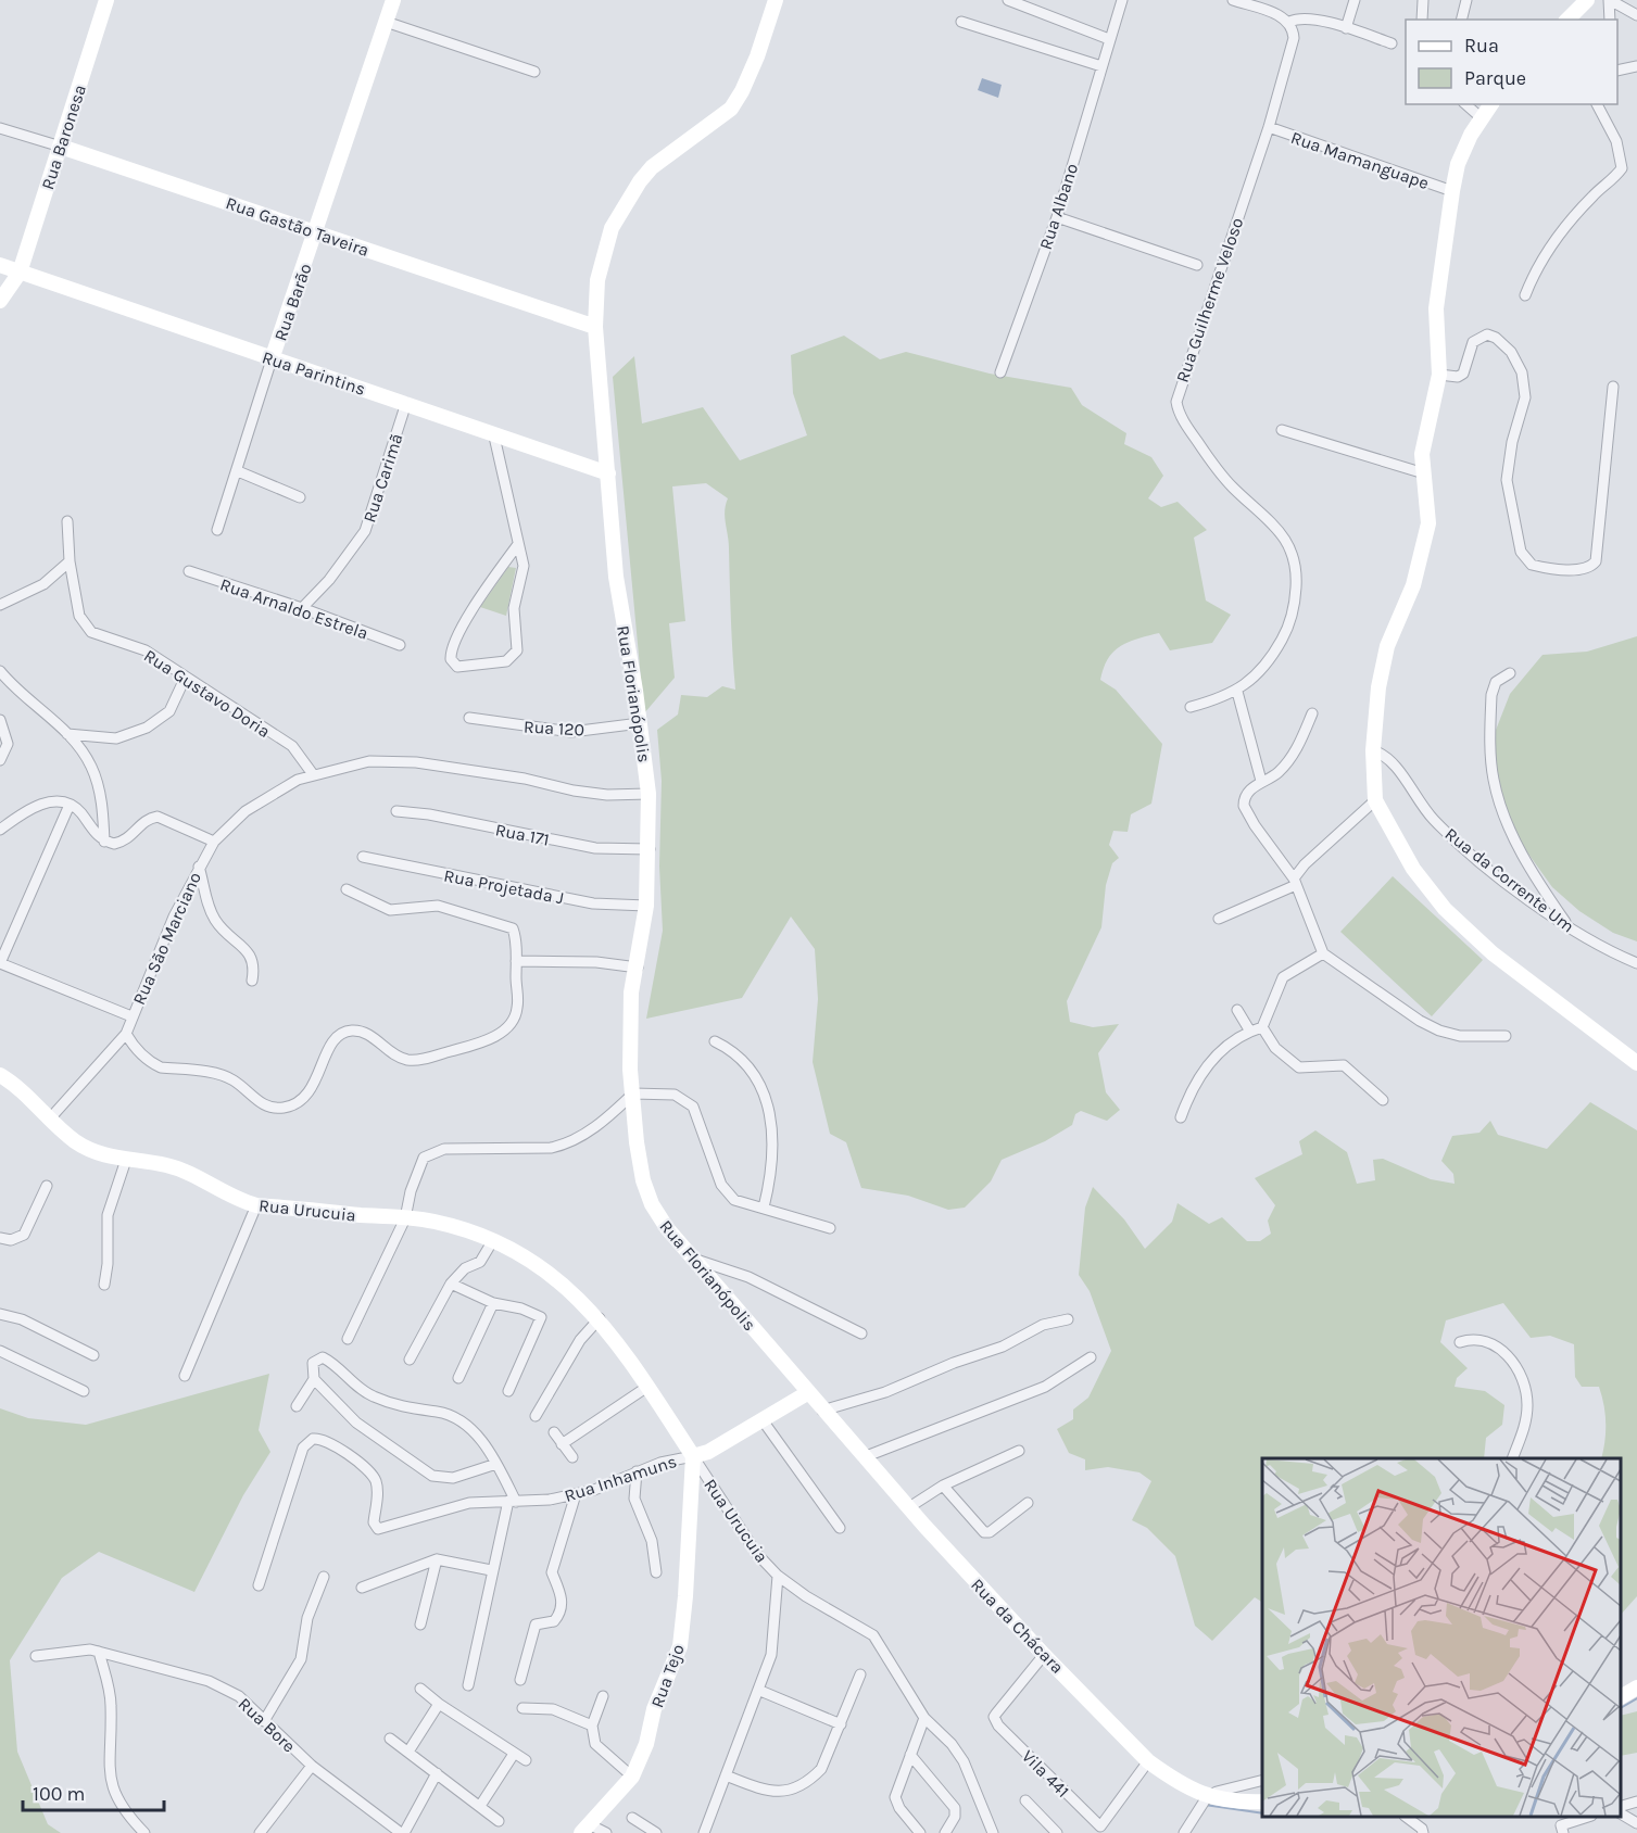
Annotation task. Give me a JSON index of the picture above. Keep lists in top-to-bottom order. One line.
{"streets":{"street":["Rua Baronesa","Rua Mamanguape","Rua Albano","Rua Gastão Taveira","Rua Guilherme Veloso","Rua Barão","Rua Parintins","Rua Carimã","Rua Arnaldo Estrela","Rua Gustavo Doria","Rua Florianópolis","Rua 120","Rua 171","Rua da Corrente Um","Rua Projetada J","Rua São Marciano","Rua Urucuia","Rua Inhamuns","Rua da Chácara","Rua Tejo","Rua Bore","Vila 441"]},"crossings":[["Rua Baronesa","Rua Gastão Taveira"],["Rua Baronesa","Rua Parintins"],["Rua Mamanguape","Rua Guilherme Veloso"],["Rua Gastão Taveira","Rua Barão"],["Rua Gastão Taveira","Rua Florianópolis"],["Rua Barão","Rua Parintins"],["Rua Parintins","Rua Carimã"],["Rua Parintins","Rua Florianópolis"],["Rua Carimã","Rua Arnaldo Estrela"],["Rua Gustavo Doria","Rua São Marciano"],["Rua Florianópolis","Rua 120"],["Rua Florianópolis","Rua 171"],["Rua Florianópolis","Rua Projetada J"],["Rua Florianópolis","Rua São Marciano"],["Rua Florianópolis","Rua Inhamuns"],["Rua Florianópolis","Rua da Chácara"],["Rua São Marciano","Rua Urucuia"],["Rua Urucuia","Rua Inhamuns"],["Rua Urucuia","Rua Tejo"],["Rua Inhamuns","Rua da Chácara"],["Rua Inhamuns","Rua Tejo"],["Rua da Chácara","Vila 441"]],"legend":["Rua","Parque"],"scale_bar":"100 m"}
